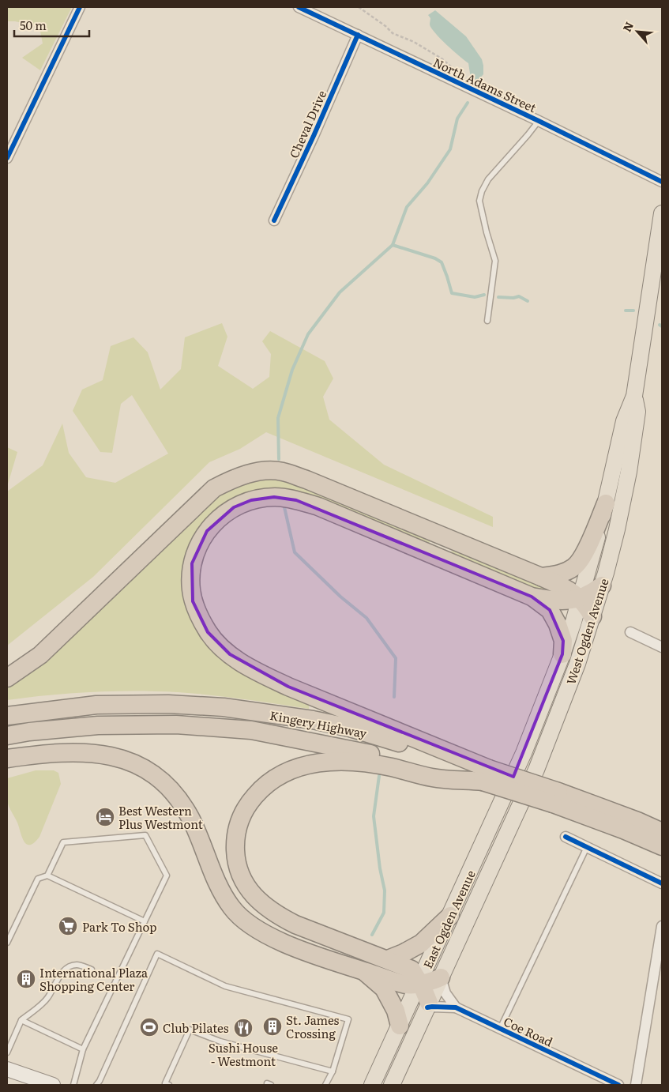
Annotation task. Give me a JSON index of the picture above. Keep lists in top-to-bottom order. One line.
{"streets":{"highway":["Kingery Highway"],"main road":["West Ogden Avenue","East Ogden Avenue"],"street":["North Adams Street","Cheval Drive","Coe Road"]},"crossings":[["North Adams Street","Cheval Drive"],["West Ogden Avenue","East Ogden Avenue"],["East Ogden Avenue","Coe Road"]],"places":{"hotel":["Best Western Plus Westmont"],"supermarket":["Park To Shop"],"building":["International Plaza Shopping Center","St. James Crossing"],"sports":["Club Pilates"],"restaurant":["Sushi House - Westmont"]},"scale_bar":"50 m","north":"top left"}
